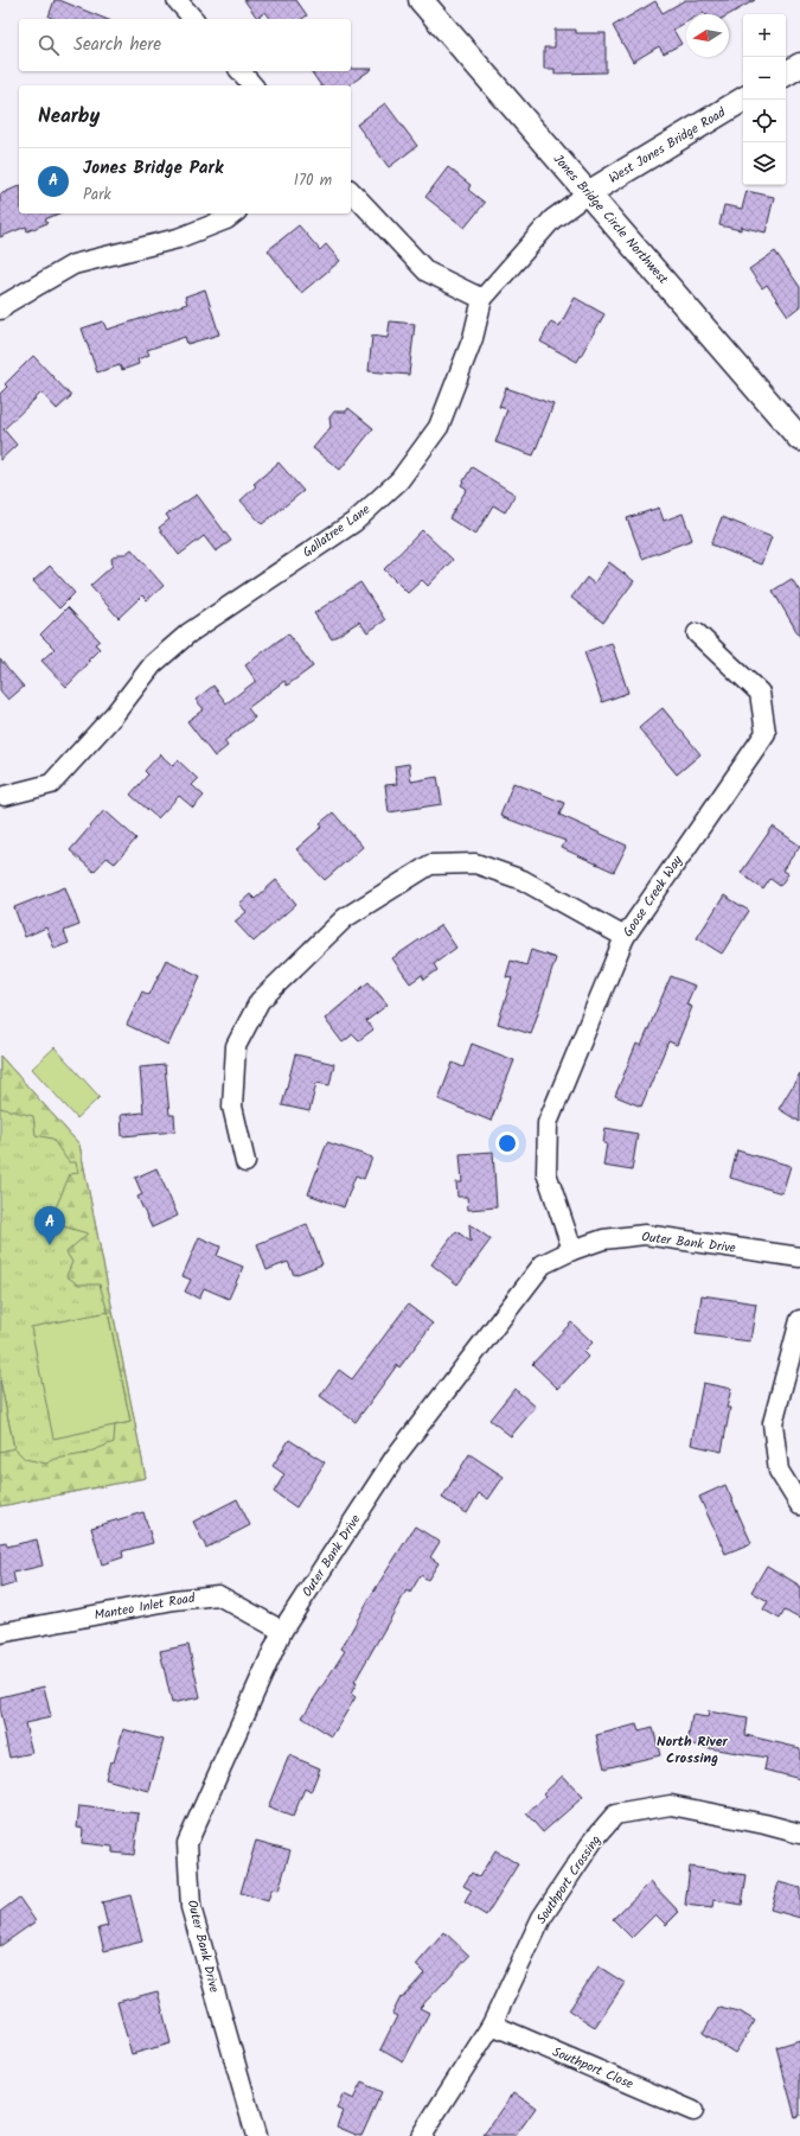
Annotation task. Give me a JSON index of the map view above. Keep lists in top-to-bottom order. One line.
{"streets":{"street":["West Jones Bridge Road","Jones Bridge Circle Northwest","Gallatree Lane","Goose Creek Way","Outer Bank Drive","Manteo Inlet Road","Southport Crossing","Southport Close"]},"crossings":[["West Jones Bridge Road","Jones Bridge Circle Northwest"],["West Jones Bridge Road","Gallatree Lane"],["Jones Bridge Circle Northwest","Gallatree Lane"],["Goose Creek Way","Outer Bank Drive"],["Outer Bank Drive","Manteo Inlet Road"],["Southport Crossing","Southport Close"]],"districts":["North River Crossing"],"north":"left","page":{"map_buttons":["+","−"],"search":"Search here","heading":"Nearby","list":[{"mark":"A","name":"Jones Bridge Park","note":"Park","value":"170 m"}],"pins":"A"}}
